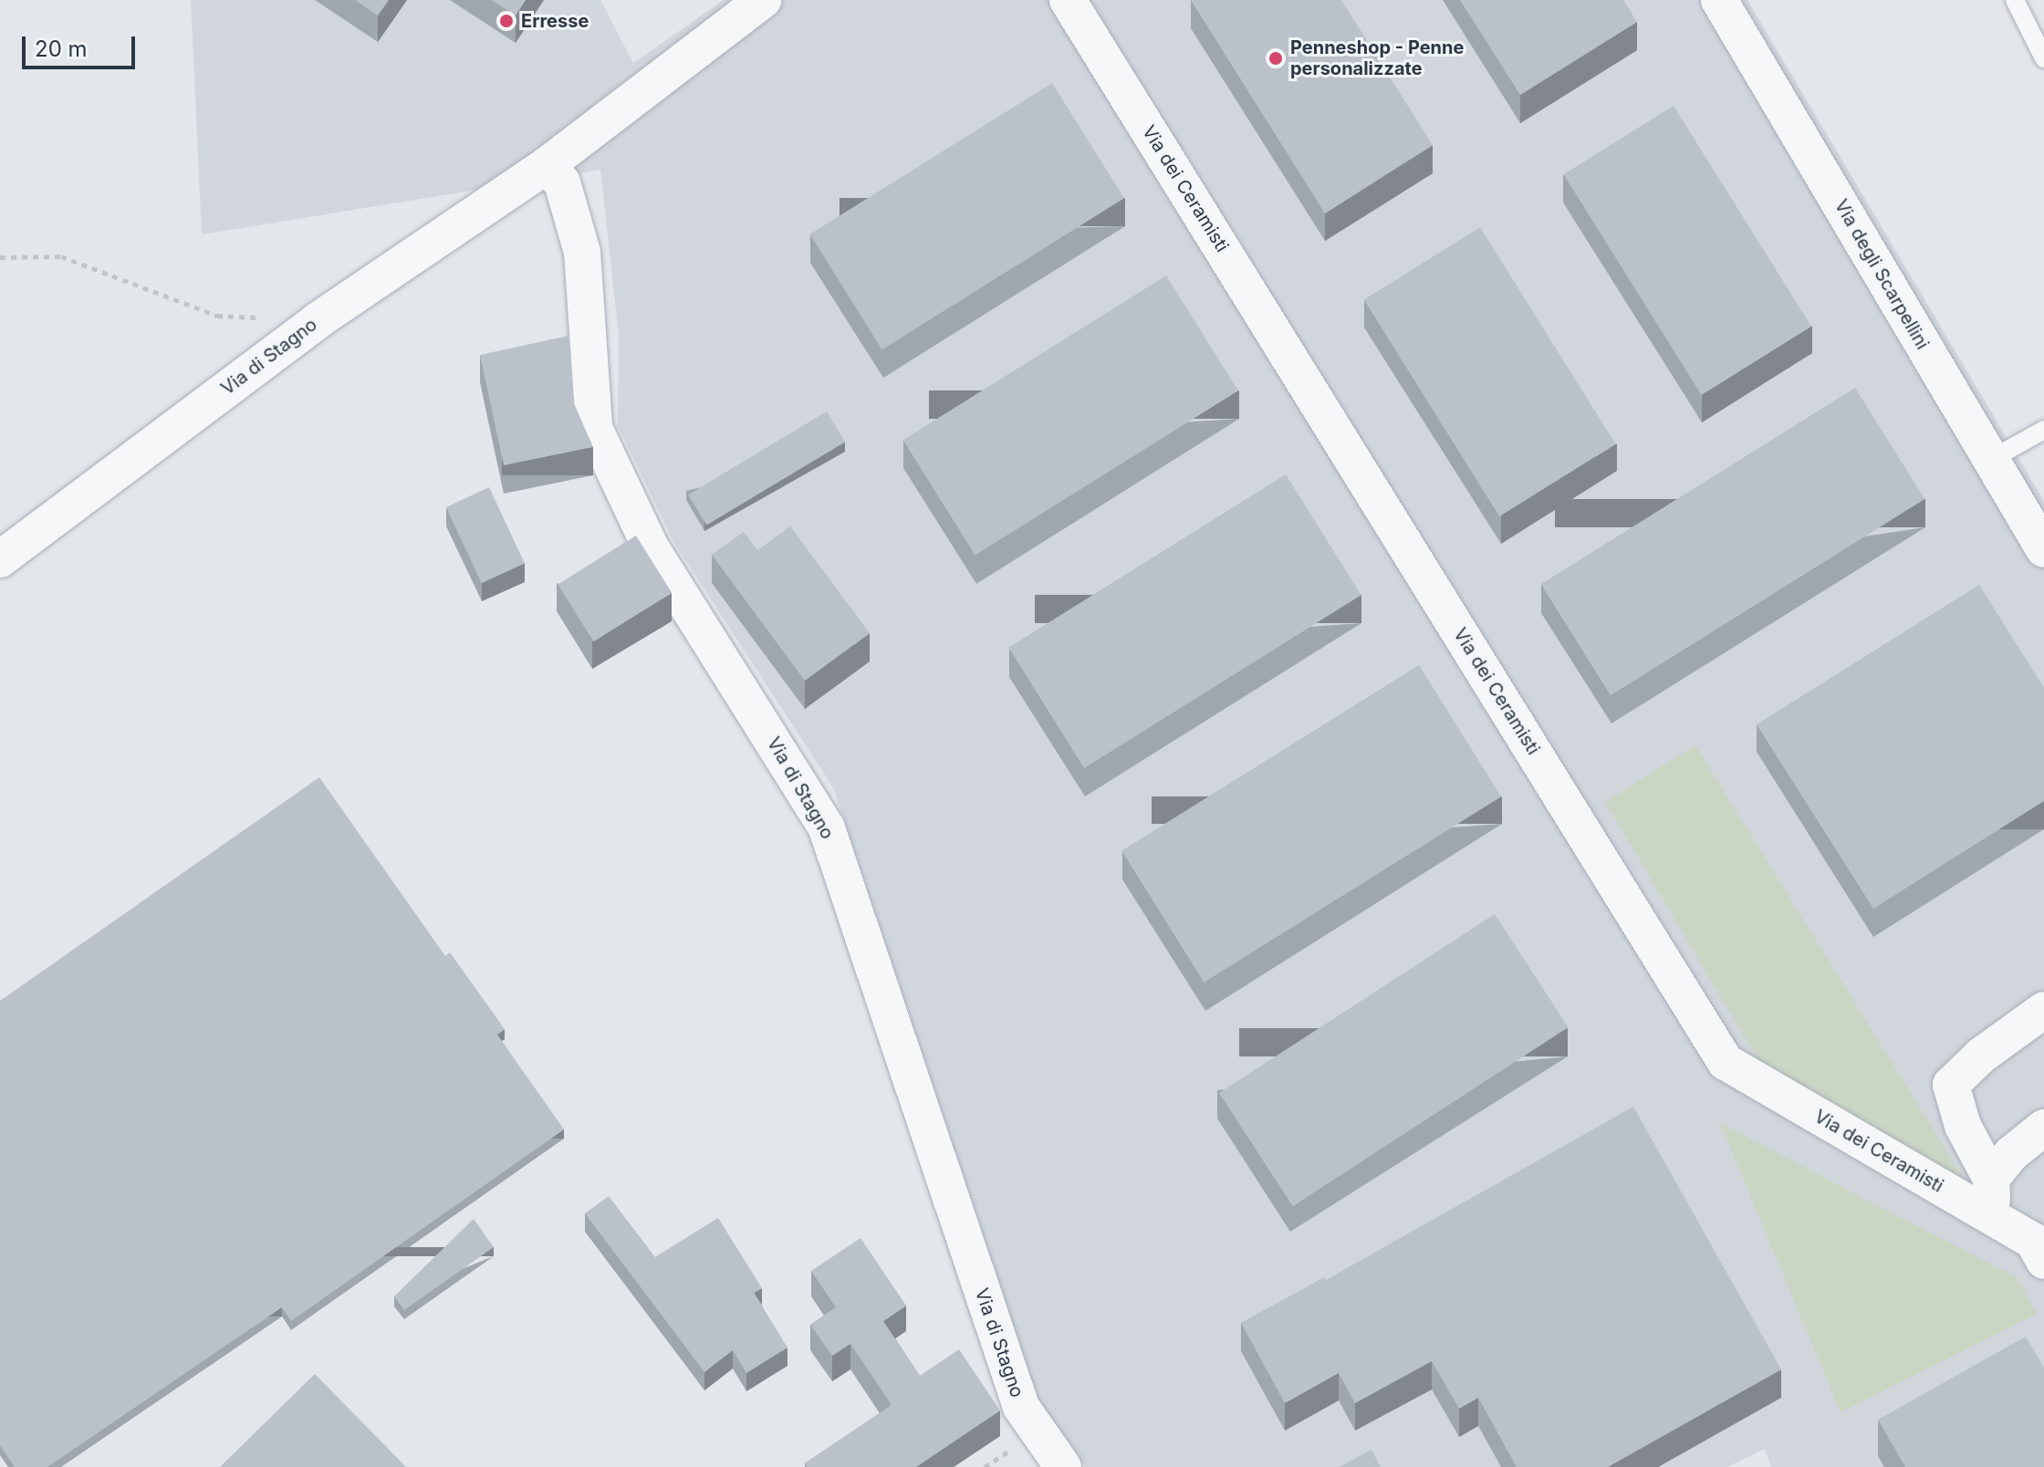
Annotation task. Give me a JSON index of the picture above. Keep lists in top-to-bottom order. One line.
{"streets":{"street":["Via dei Ceramisti","Via degli Scarpellini","Via di Stagno"]},"places":["Erresse","Penneshop - Penne personalizzate"],"scale_bar":"20 m"}
